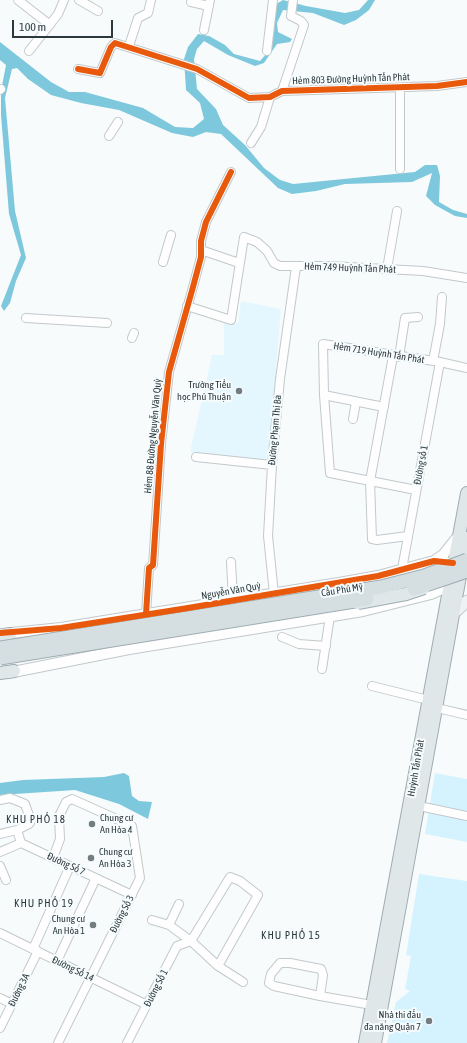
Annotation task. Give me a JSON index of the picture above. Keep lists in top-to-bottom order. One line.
{"streets":{"highway":["Cầu Phú Mỹ"],"main road":["Huỳnh Tấn Phát"],"street":["Hẻm 803 Đường Huỳnh Tấn Phát","Hẻm 749 Huỳnh Tấn Phát","Hẻm 719 Huỳnh Tấn Phát","Đường Phạm Thị Ba","Hẻm 88 Đường Nguyễn Văn Quỳ","Đường số 1","Nguyễn Văn Quỳ","Đường Số 7","Đường Số 3","Đường Số 14","Đường Số 1","Đường 3A"]},"crossings":[["Hẻm 749 Huỳnh Tấn Phát","Đường Phạm Thị Ba"],["Hẻm 719 Huỳnh Tấn Phát","Đường số 1"],["Đường Phạm Thị Ba","Nguyễn Văn Quỳ"],["Hẻm 88 Đường Nguyễn Văn Quỳ","Nguyễn Văn Quỳ"],["Đường số 1","Nguyễn Văn Quỳ"],["Cầu Phú Mỹ","Nguyễn Văn Quỳ"],["Cầu Phú Mỹ","Huỳnh Tấn Phát"],["Nguyễn Văn Quỳ","Huỳnh Tấn Phát"],["Đường Số 7","Đường Số 3"],["Đường Số 7","Đường 3A"],["Đường Số 3","Đường Số 14"],["Đường Số 14","Đường Số 1"],["Đường Số 14","Đường 3A"]],"districts":["KHU PHỐ 18","KHU PHỐ 19","KHU PHỐ 15"],"places":["Trường Tiểu học Phú Thuận","Chung cư An Hòa 4","Chung cư An Hòa 3","Chung cư An Hòa 1","Nhà thi đấu đa năng Quận 7"],"scale_bar":"100 m"}
